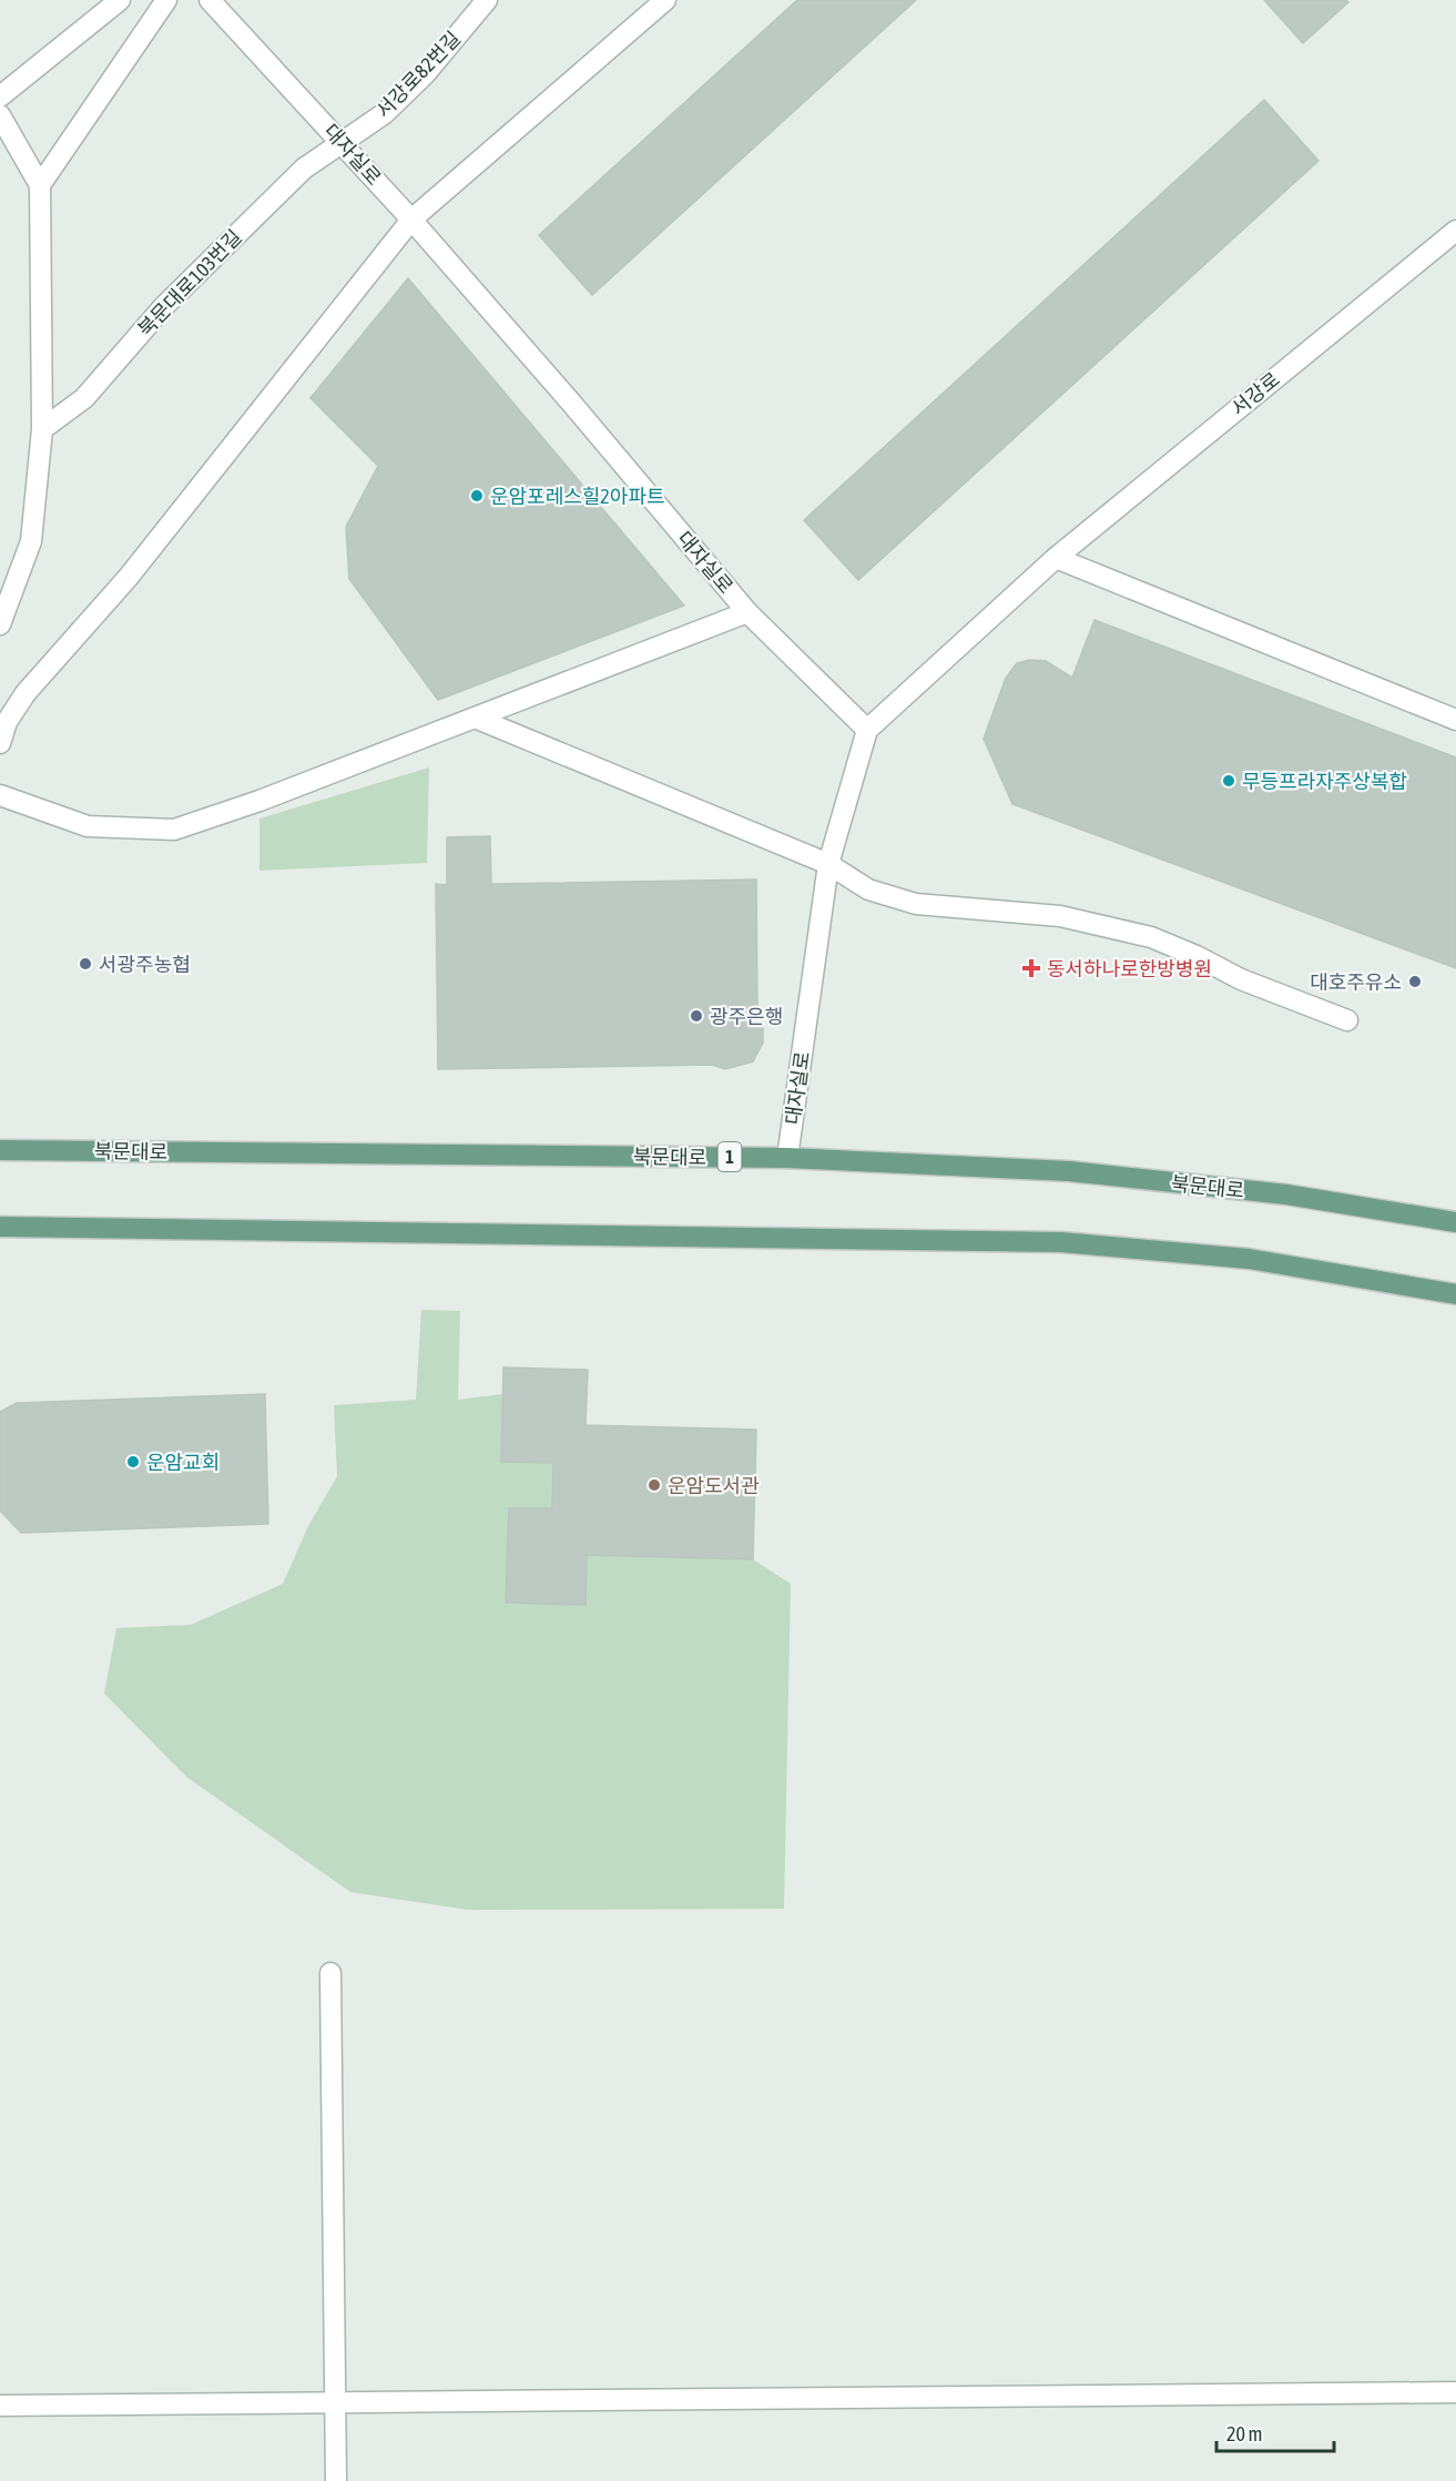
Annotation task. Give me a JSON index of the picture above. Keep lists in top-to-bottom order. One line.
{"streets":{"main road":["북문대로","1"],"street":["서강로82번길","대자실로","북문대로103번길","서강로"]},"crossings":[["서강로82번길","대자실로"],["서강로82번길","북문대로103번길"],["대자실로","북문대로103번길"],["대자실로","서강로"],["대자실로","북문대로"]],"places":{"other":["운암포레스힐2아파트","무등프라자주상복합","서광주농협","대호주유소","광주은행","운암교회","운암도서관"],"health":["동서하나로한방병원"]},"scale_bar":"20 m"}
